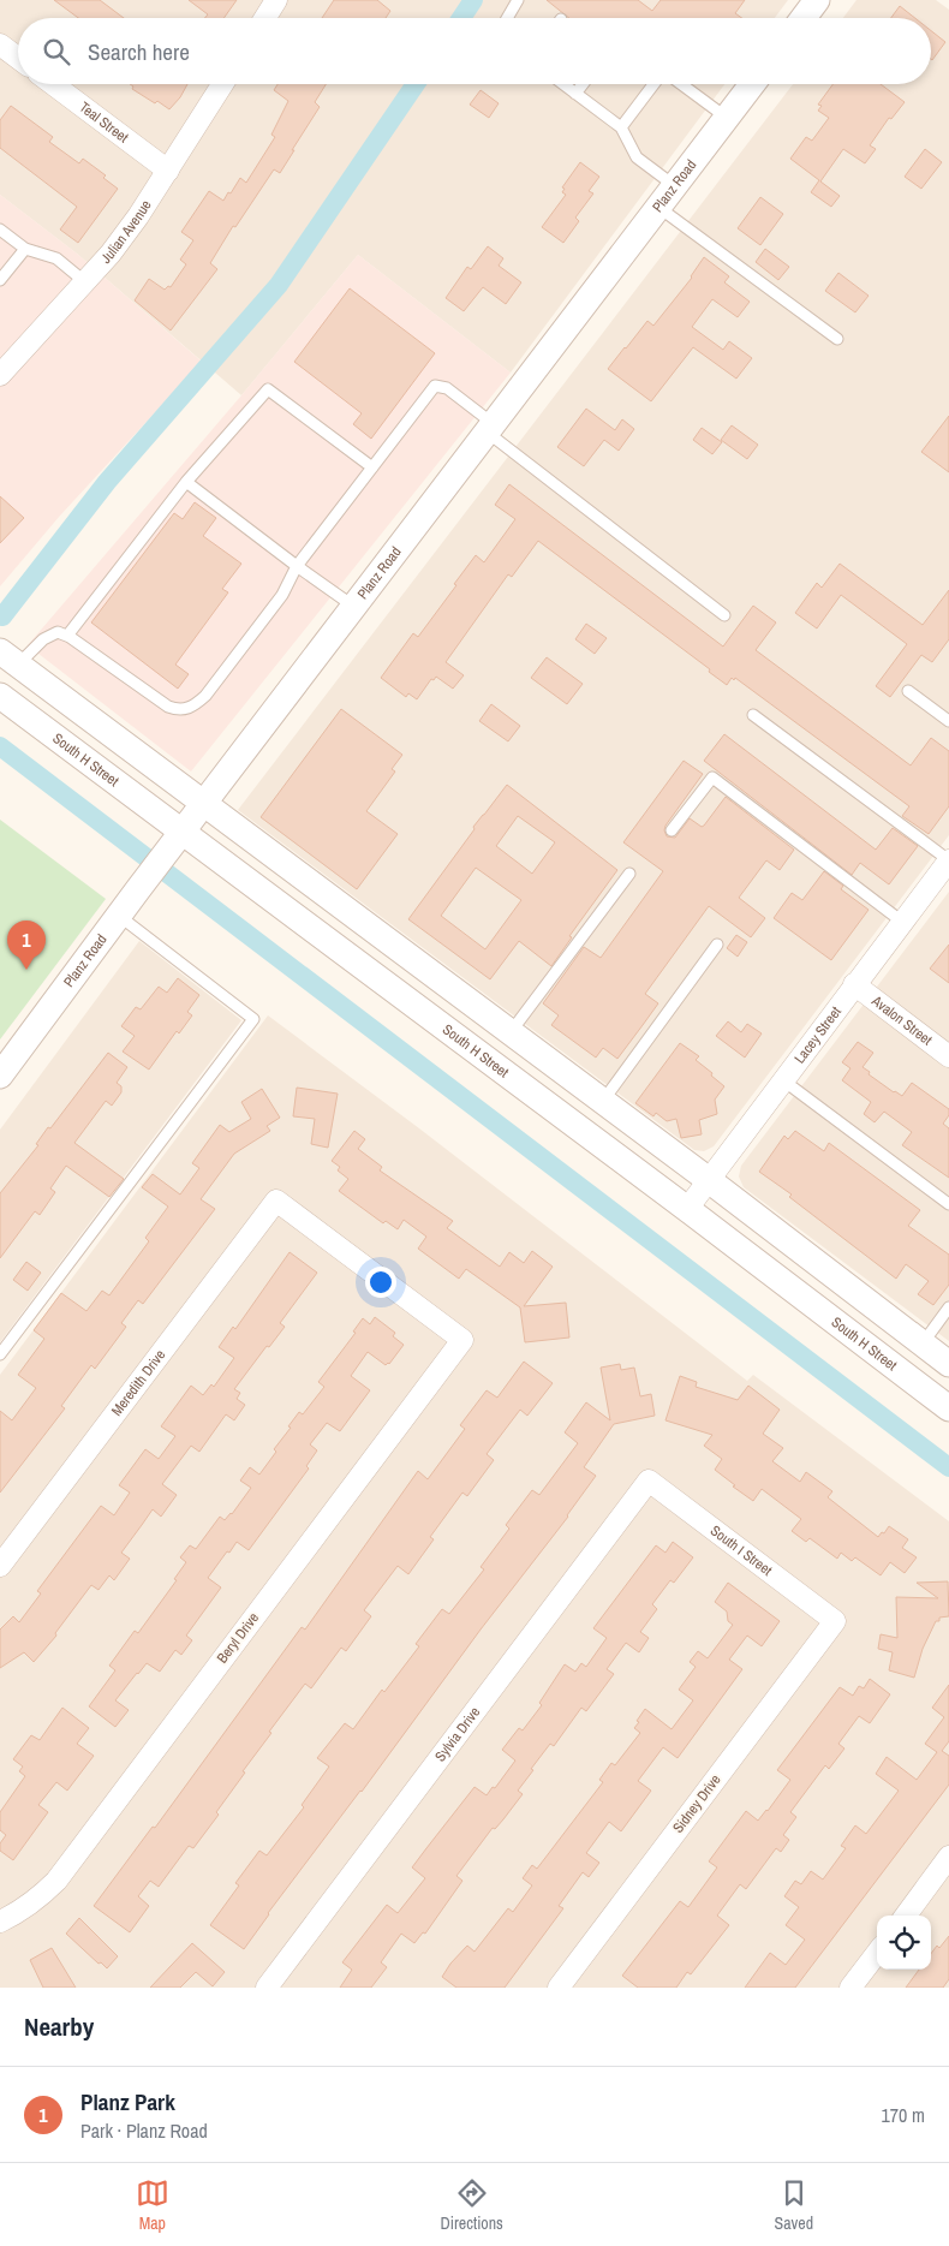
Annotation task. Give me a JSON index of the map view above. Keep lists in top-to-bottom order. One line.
{"streets":{"street":["Teal Street","Planz Road","Julian Avenue","South H Street","Avalon Street","Lacey Street","Meredith Drive","South I Street","Beryl Drive","Sylvia Drive","Sidney Drive"]},"crossings":[["Teal Street","Julian Avenue"],["Planz Road","South H Street"],["South H Street","Lacey Street"],["Avalon Street","Lacey Street"],["Meredith Drive","Beryl Drive"],["South I Street","Sylvia Drive"],["South I Street","Sidney Drive"]],"page":{"search":"Search here","pins":"1","heading":"Nearby","list":[{"mark":"1","name":"Planz Park","note":"Park · Planz Road","value":"170 m"}],"nav":["Map","Directions","Saved"]}}
